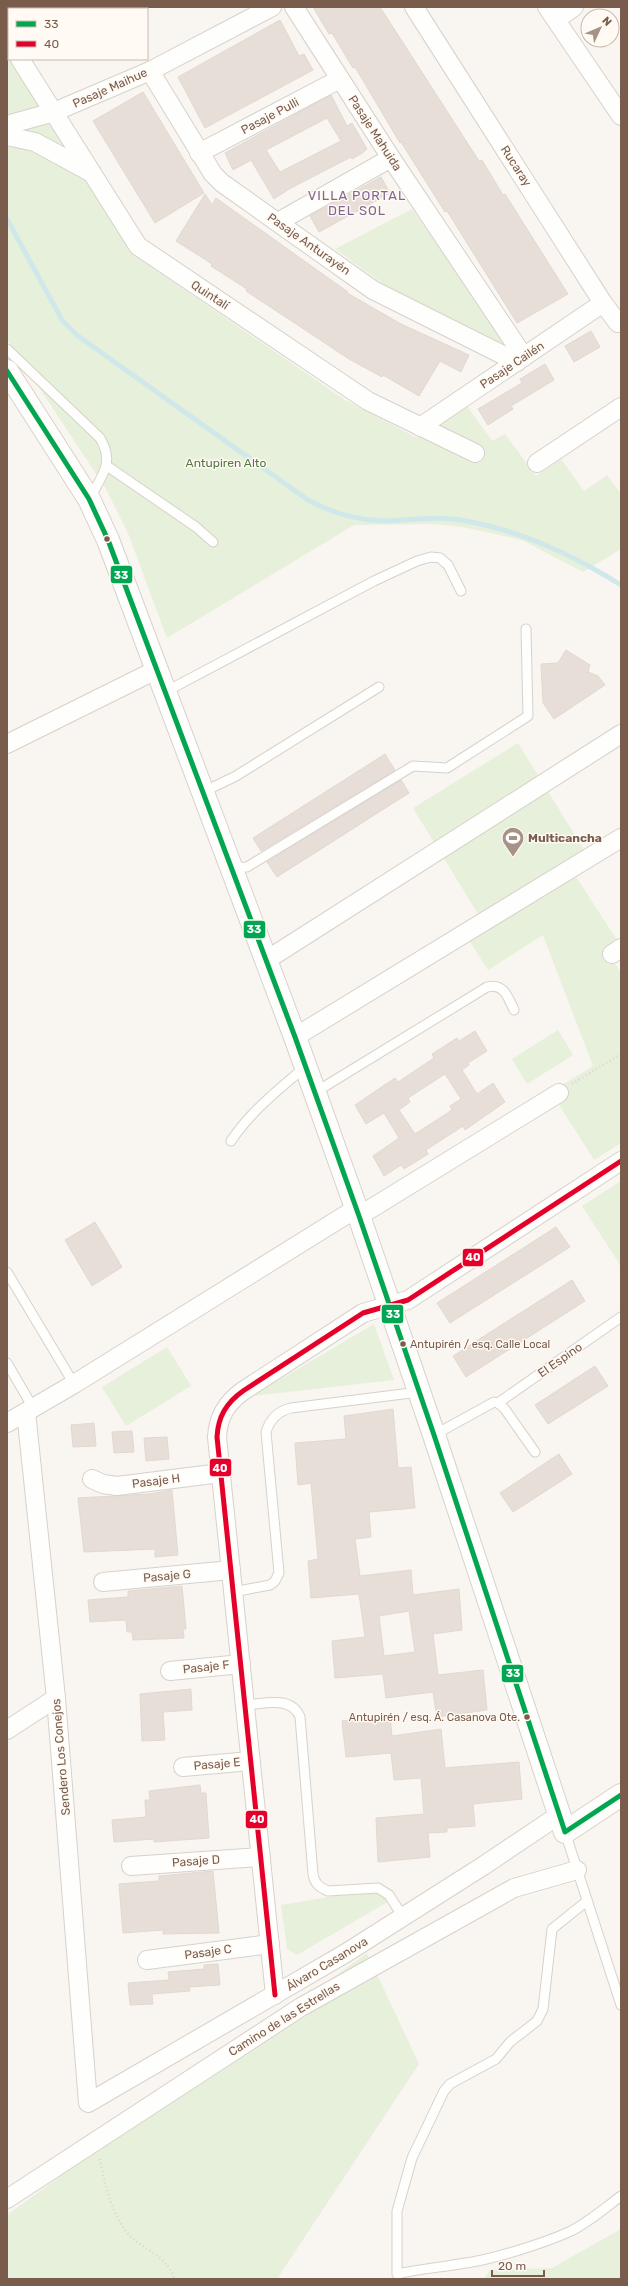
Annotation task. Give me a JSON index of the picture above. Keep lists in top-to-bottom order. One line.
{"streets":{"street":["Pasaje Maihue","Pasaje Pulli","Pasaje Mahuida","Rucaray","Pasaje Anturayén","Quintalí","Pasaje Cailén","Pasaje H","Pasaje G","Pasaje F","Sendero Los Conejos","Pasaje E","Pasaje D","Pasaje C","Álvaro Casanova","Camino de las Estrellas"],"lane":["El Espino"]},"crossings":[["Pasaje Maihue","Pasaje Anturayén"],["Pasaje Maihue","Quintalí"],["Pasaje Pulli","Pasaje Mahuida"],["Pasaje Pulli","Pasaje Anturayén"],["Pasaje Mahuida","Pasaje Anturayén"],["Pasaje Mahuida","Pasaje Cailén"],["Rucaray","Pasaje Cailén"],["Pasaje Anturayén","Pasaje Cailén"],["Quintalí","Pasaje Cailén"],["Sendero Los Conejos","Álvaro Casanova"]],"districts":["VILLA PORTAL DEL SOL"],"parks":["Antupiren Alto"],"places":{"sports":["Multicancha"],"other":["Antupirén / esq. Calle Local","Antupirén / esq. Á. Casanova Ote."]},"lines":["transit line 33","transit line 40"],"legend":["33","40"],"scale_bar":"20 m","north":"top right"}
